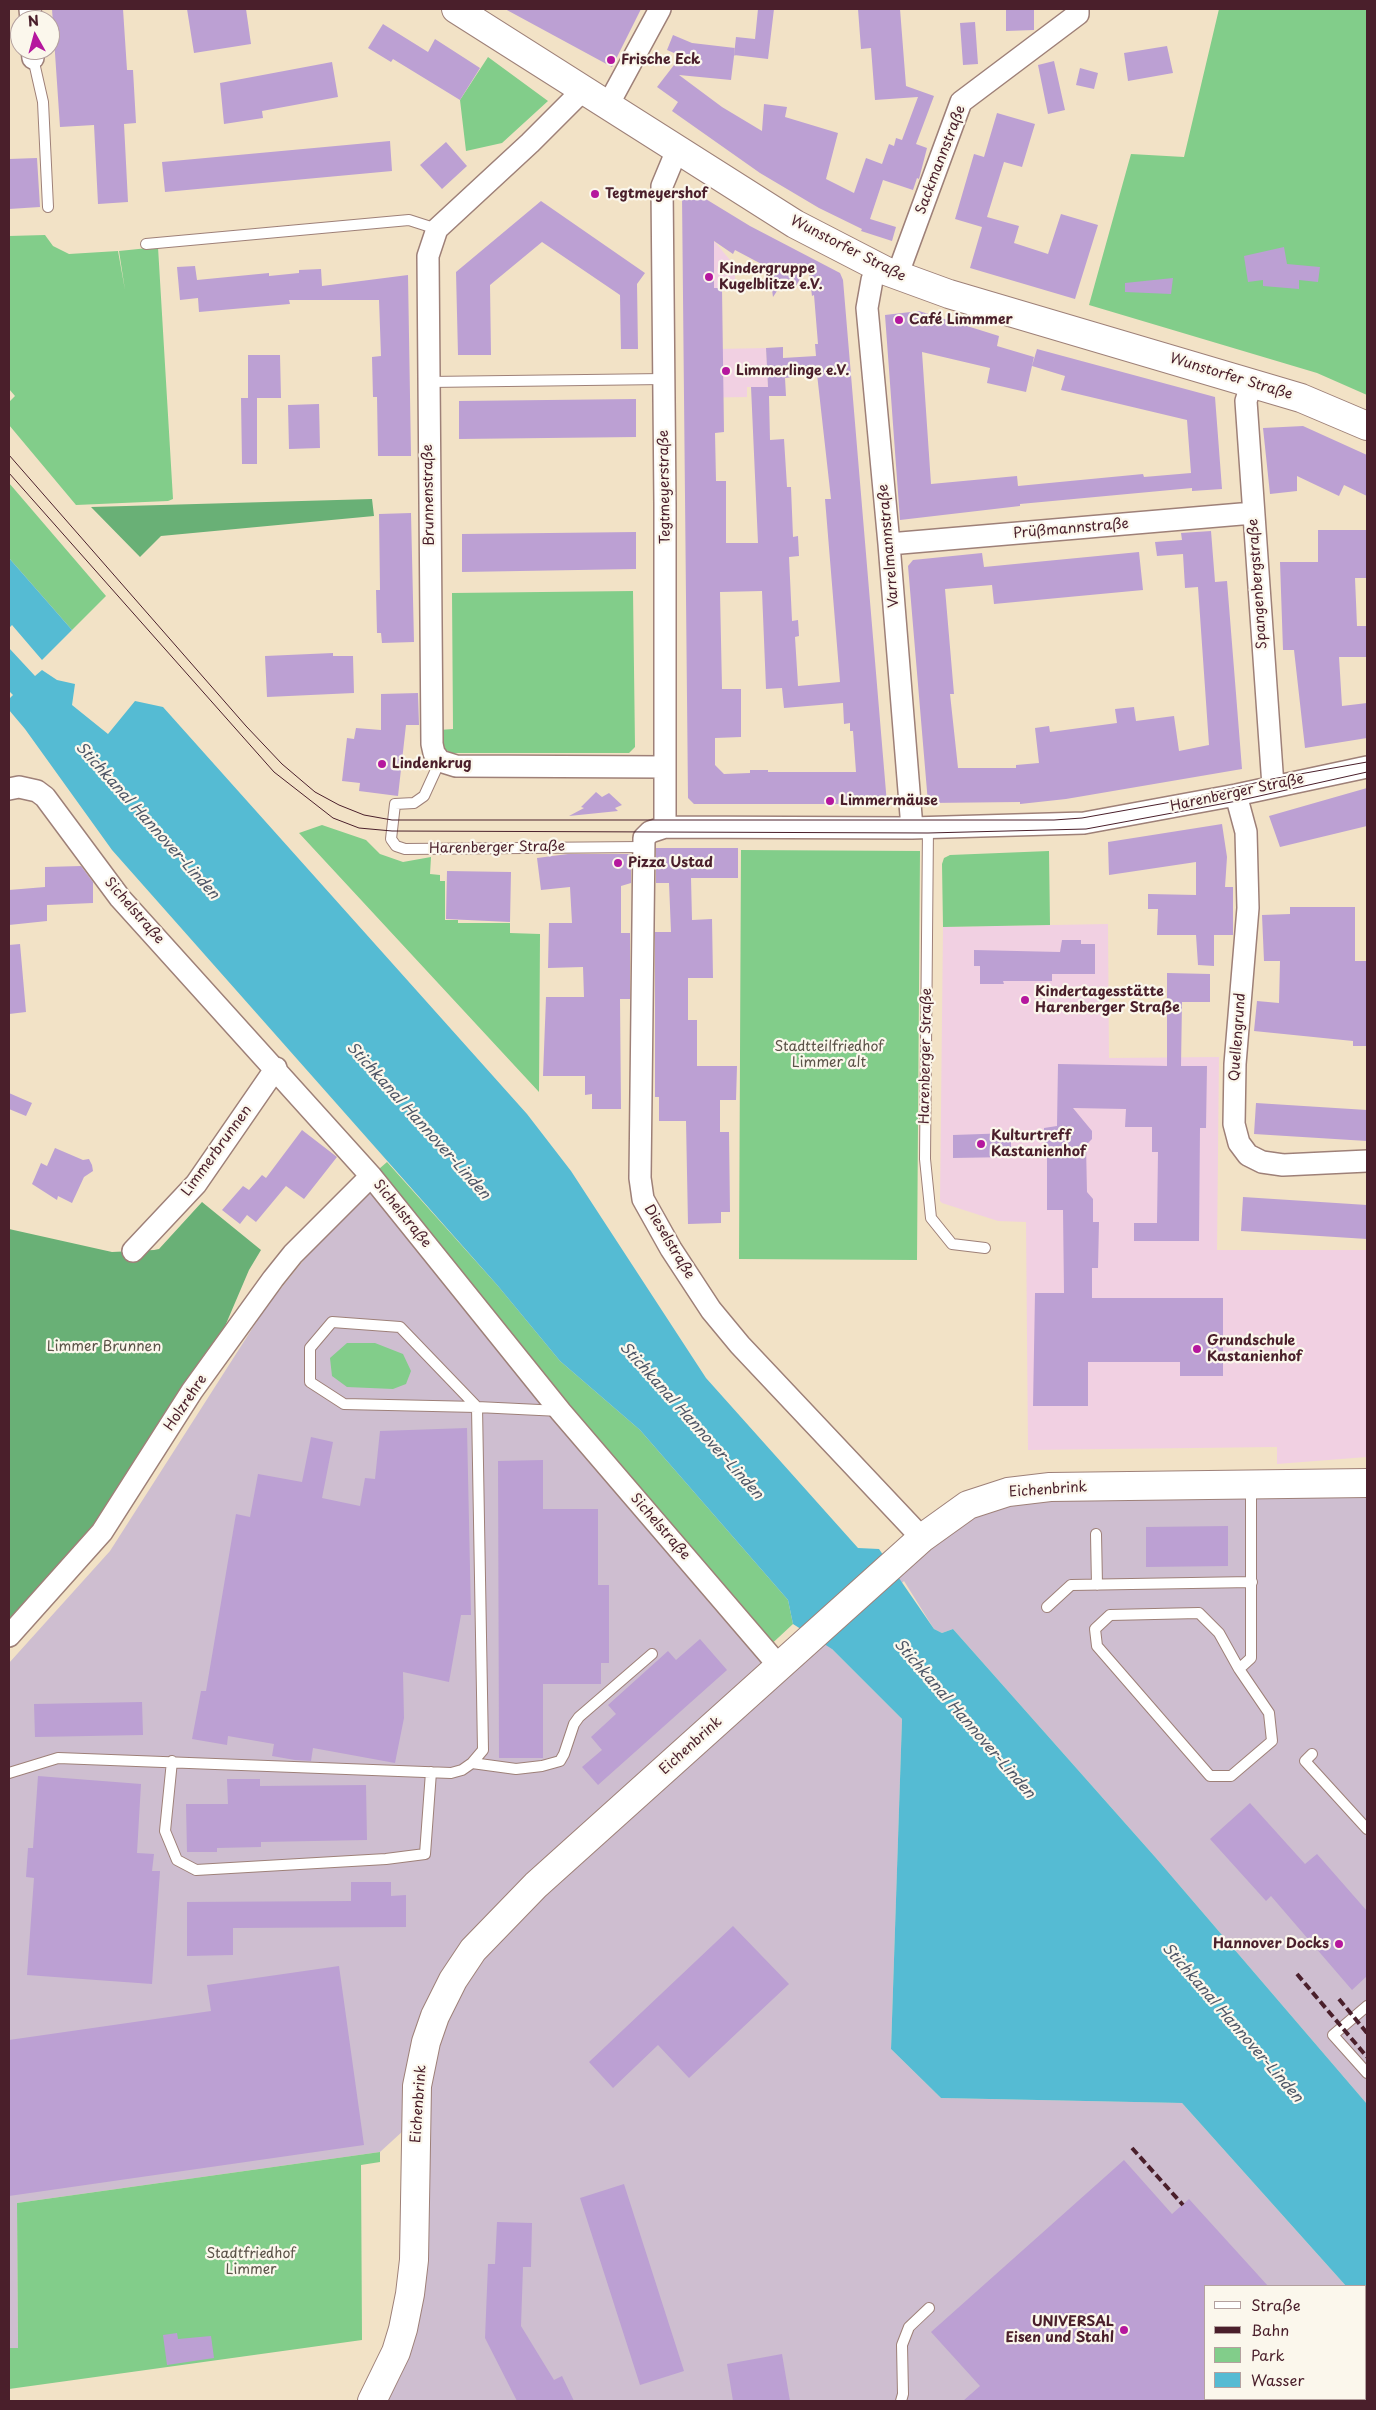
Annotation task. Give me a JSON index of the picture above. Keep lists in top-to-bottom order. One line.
{"streets":{"main road":["Wunstorfer Straße","Eichenbrink"],"street":["Sackmannstraße","Tegtmeyerstraße","Brunnenstraße","Prüßmannstraße","Varrelmannstraße","Spangenbergstraße","Harenberger Straße","Sichelstraße","Quellengrund","Limmerbrunnen","Dieselstraße","Holzrehre"]},"crossings":[["Sackmannstraße","Wunstorfer Straße"],["Sackmannstraße","Varrelmannstraße"],["Wunstorfer Straße","Tegtmeyerstraße"],["Wunstorfer Straße","Brunnenstraße"],["Wunstorfer Straße","Varrelmannstraße"],["Wunstorfer Straße","Spangenbergstraße"],["Tegtmeyerstraße","Harenberger Straße"],["Tegtmeyerstraße","Dieselstraße"],["Brunnenstraße","Harenberger Straße"],["Prüßmannstraße","Varrelmannstraße"],["Prüßmannstraße","Spangenbergstraße"],["Varrelmannstraße","Harenberger Straße"],["Spangenbergstraße","Harenberger Straße"],["Harenberger Straße","Quellengrund"],["Harenberger Straße","Dieselstraße"],["Sichelstraße","Limmerbrunnen"],["Sichelstraße","Holzrehre"],["Sichelstraße","Eichenbrink"],["Dieselstraße","Eichenbrink"]],"water":["Stichkanal Hannover-Linden"],"parks":["Stadtteilfriedhof Limmer alt","Limmer Brunnen","Stadtfriedhof Limmer"],"places":["Frische Eck","Tegtmeyershof","Kindergruppe Kugelblitze e.V.","Café Limmmer","Limmerlinge e.V.","Lindenkrug","Limmermäuse","Pizza Ustad","Kindertagesstätte Harenberger Straße","Kulturtreff Kastanienhof","Grundschule Kastanienhof","Hannover Docks","UNIVERSAL Eisen und Stahl"],"legend":["Straße","Bahn","Park","Wasser"],"north":"top"}
